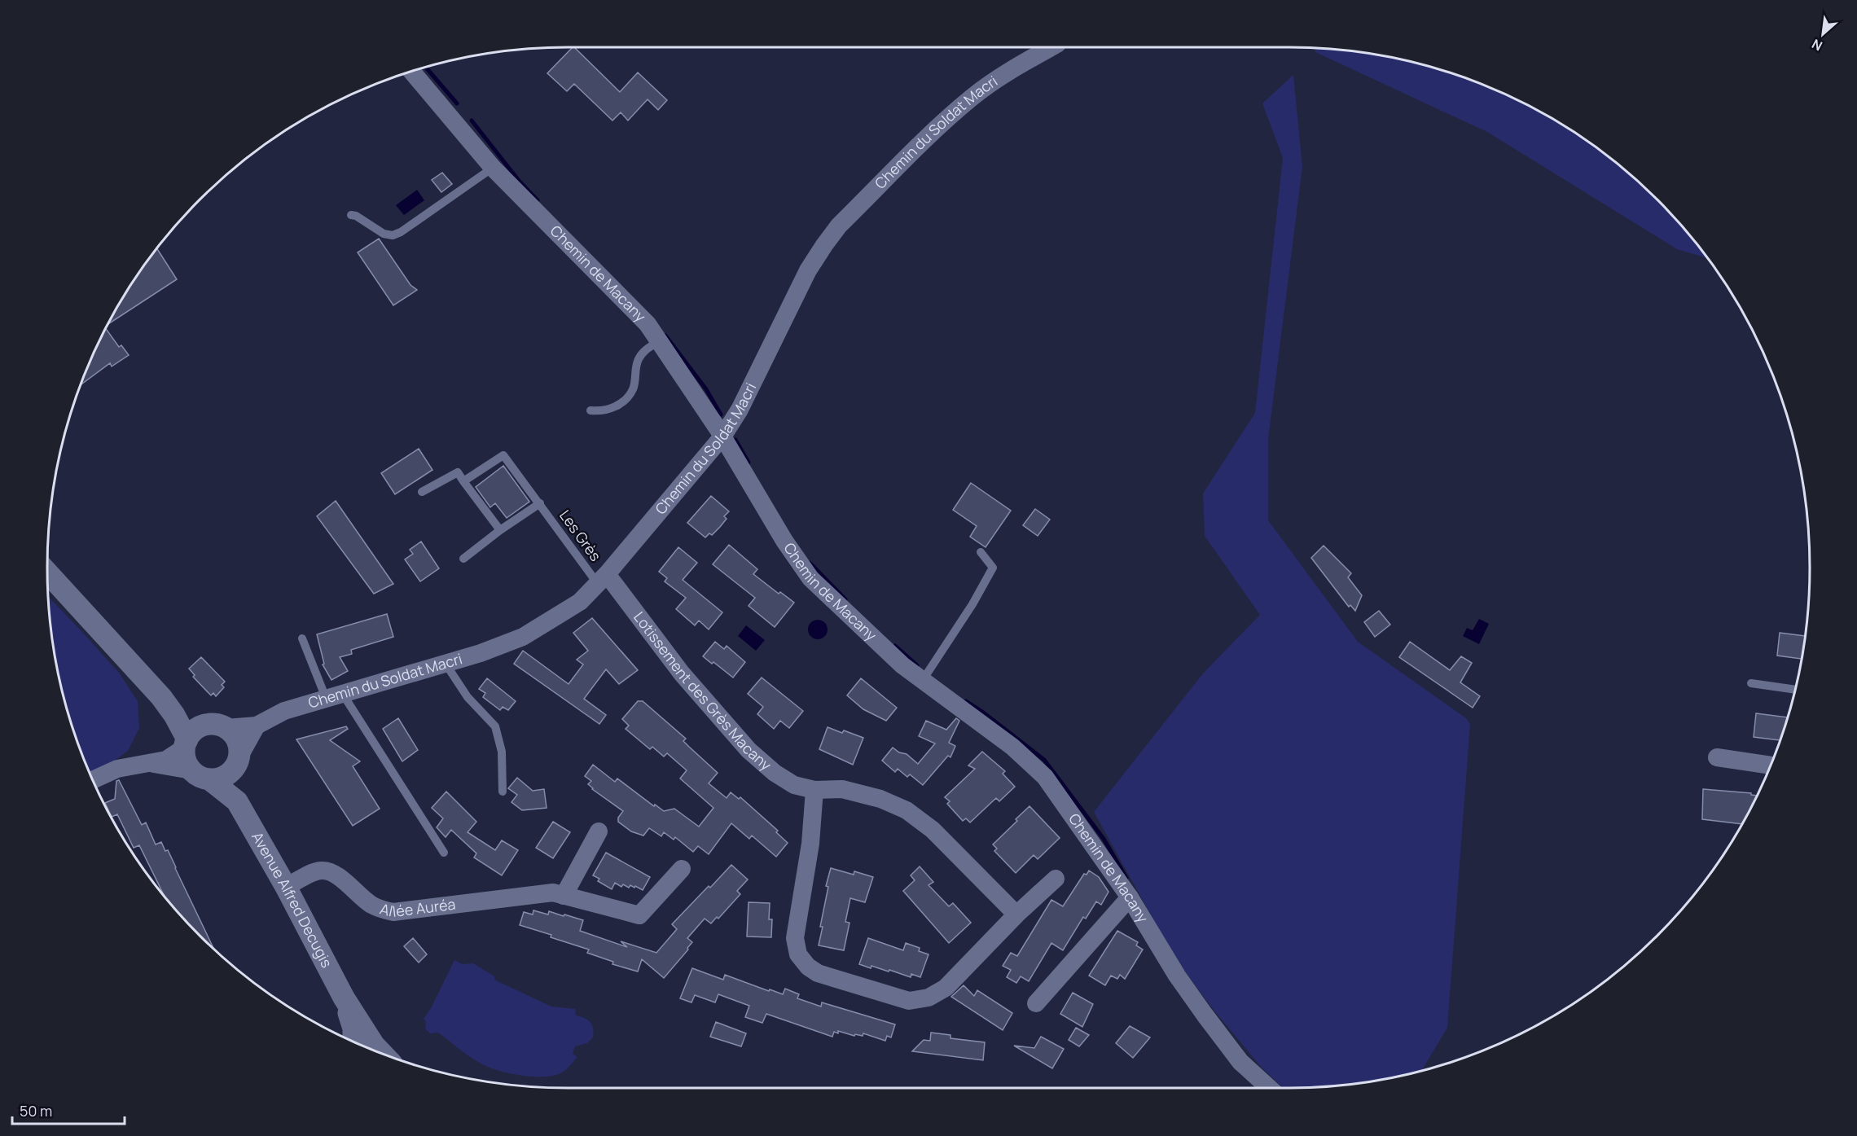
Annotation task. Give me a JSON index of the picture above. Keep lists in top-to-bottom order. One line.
{"streets":{"street":["Chemin du Soldat Macri","Chemin de Macany","Lotissement des Grès Macany","Avenue Alfred Decugis","Allée Auréa"],"lane":["Les Grès"]},"crossings":[["Chemin du Soldat Macri","Chemin de Macany"],["Chemin du Soldat Macri","Les Grès"],["Chemin du Soldat Macri","Lotissement des Grès Macany"],["Chemin du Soldat Macri","Avenue Alfred Decugis"],["Les Grès","Lotissement des Grès Macany"],["Avenue Alfred Decugis","Allée Auréa"]],"scale_bar":"50 m","north":"bottom left"}
